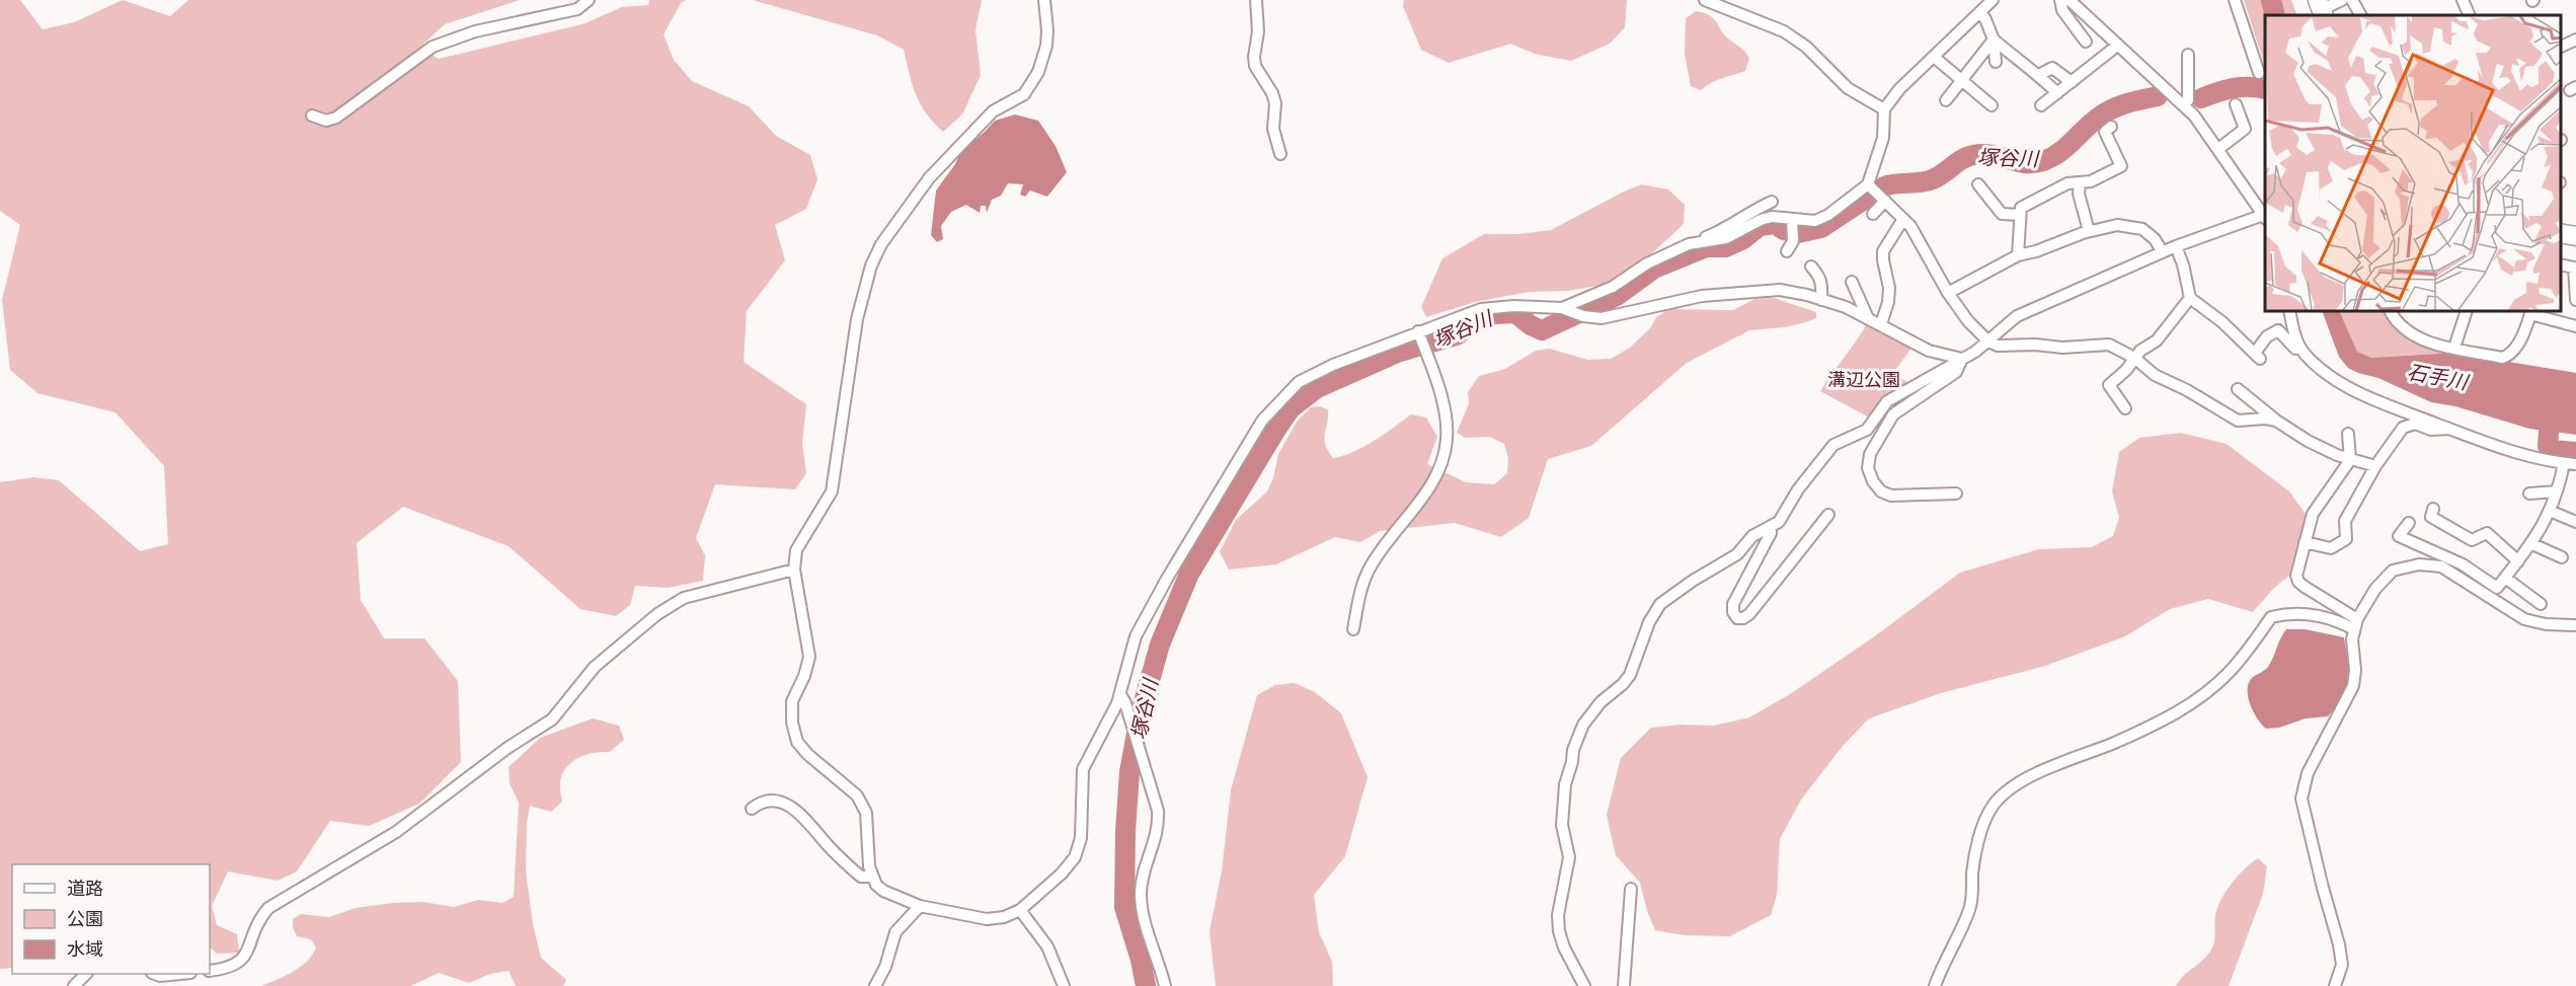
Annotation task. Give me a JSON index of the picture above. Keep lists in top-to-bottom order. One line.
{"water":["塚谷川","石手川"],"parks":["溝辺公園"],"legend":["道路","公園","水域"]}
